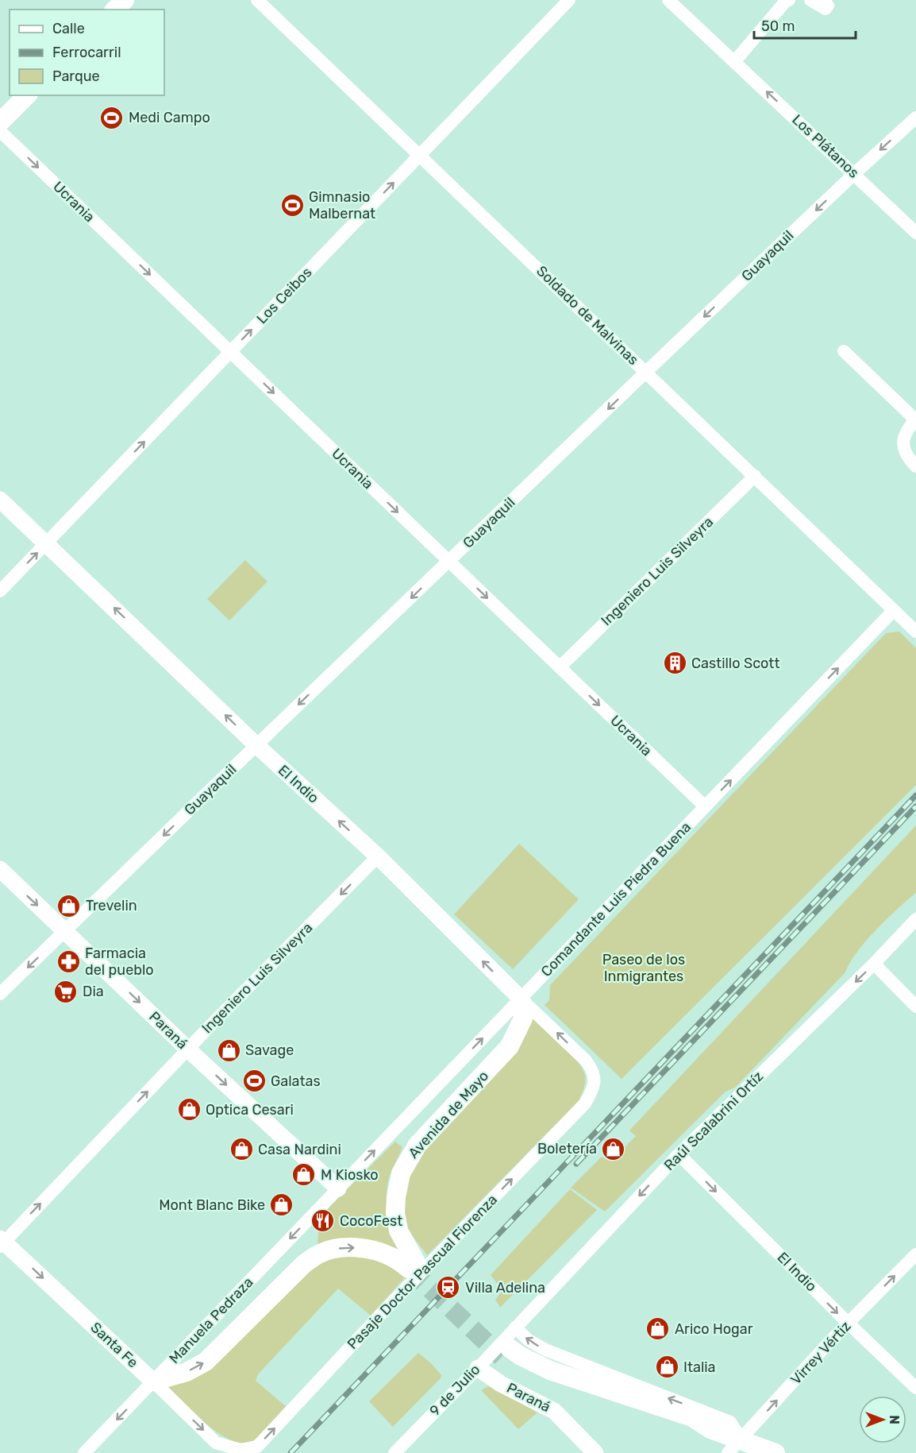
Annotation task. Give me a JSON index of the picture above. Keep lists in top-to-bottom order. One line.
{"streets":{"main road":["Avenida de Mayo"],"street":["Los Plátanos","Ucrania","Guayaquil","Los Ceibos","Soldado de Malvinas","Ingeniero Luis Silveyra","El Indio","Comandante Luis Piedra Buena","Paraná","Raúl Scalabrini Ortíz","Pasaje Doctor Pascual Fiorenza","Manuela Pedraza","Santa Fe","Virrey Vértiz","9 de Julio"]},"crossings":[["Los Plátanos","Guayaquil"],["Ucrania","Guayaquil"],["Ucrania","Los Ceibos"],["Ucrania","Ingeniero Luis Silveyra"],["Ucrania","Comandante Luis Piedra Buena"],["Guayaquil","Soldado de Malvinas"],["Guayaquil","El Indio"],["Guayaquil","Paraná"],["Los Ceibos","Soldado de Malvinas"],["Los Ceibos","El Indio"],["Soldado de Malvinas","Ingeniero Luis Silveyra"],["Soldado de Malvinas","Comandante Luis Piedra Buena"],["Ingeniero Luis Silveyra","El Indio"],["Ingeniero Luis Silveyra","Paraná"],["Ingeniero Luis Silveyra","Santa Fe"],["El Indio","Comandante Luis Piedra Buena"],["El Indio","Avenida de Mayo"],["El Indio","Raúl Scalabrini Ortíz"],["El Indio","Pasaje Doctor Pascual Fiorenza"],["El Indio","Virrey Vértiz"],["Comandante Luis Piedra Buena","Paraná"],["Comandante Luis Piedra Buena","Avenida de Mayo"],["Comandante Luis Piedra Buena","Manuela Pedraza"],["Paraná","Manuela Pedraza"],["Paraná","9 de Julio"],["Avenida de Mayo","Manuela Pedraza"],["Avenida de Mayo","Santa Fe"],["Raúl Scalabrini Ortíz","9 de Julio"],["Pasaje Doctor Pascual Fiorenza","Santa Fe"],["Manuela Pedraza","Santa Fe"]],"one_way":["Los Plátanos","Ucrania","Guayaquil","Los Ceibos","Comandante Luis Piedra Buena","Paraná","Avenida de Mayo","Raúl Scalabrini Ortíz","Pasaje Doctor Pascual Fiorenza","Manuela Pedraza","Santa Fe","Virrey Vértiz"],"parks":["Paseo de los Inmigrantes"],"places":{"sports":["Medi Campo","Gimnasio Malbernat","Galatas"],"building":["Castillo Scott"],"shop":["Trevelin","Savage","Optica Cesari","Boletería","Casa Nardini","M Kiosko","Mont Blanc Bike","Arico Hogar","Italia"],"pharmacy":["Farmacia del pueblo"],"supermarket":["Dia"],"restaurant":["CocoFest"],"station":["Villa Adelina"]},"legend":["Calle","Ferrocarril","Parque"],"scale_bar":"50 m","north":"right"}
